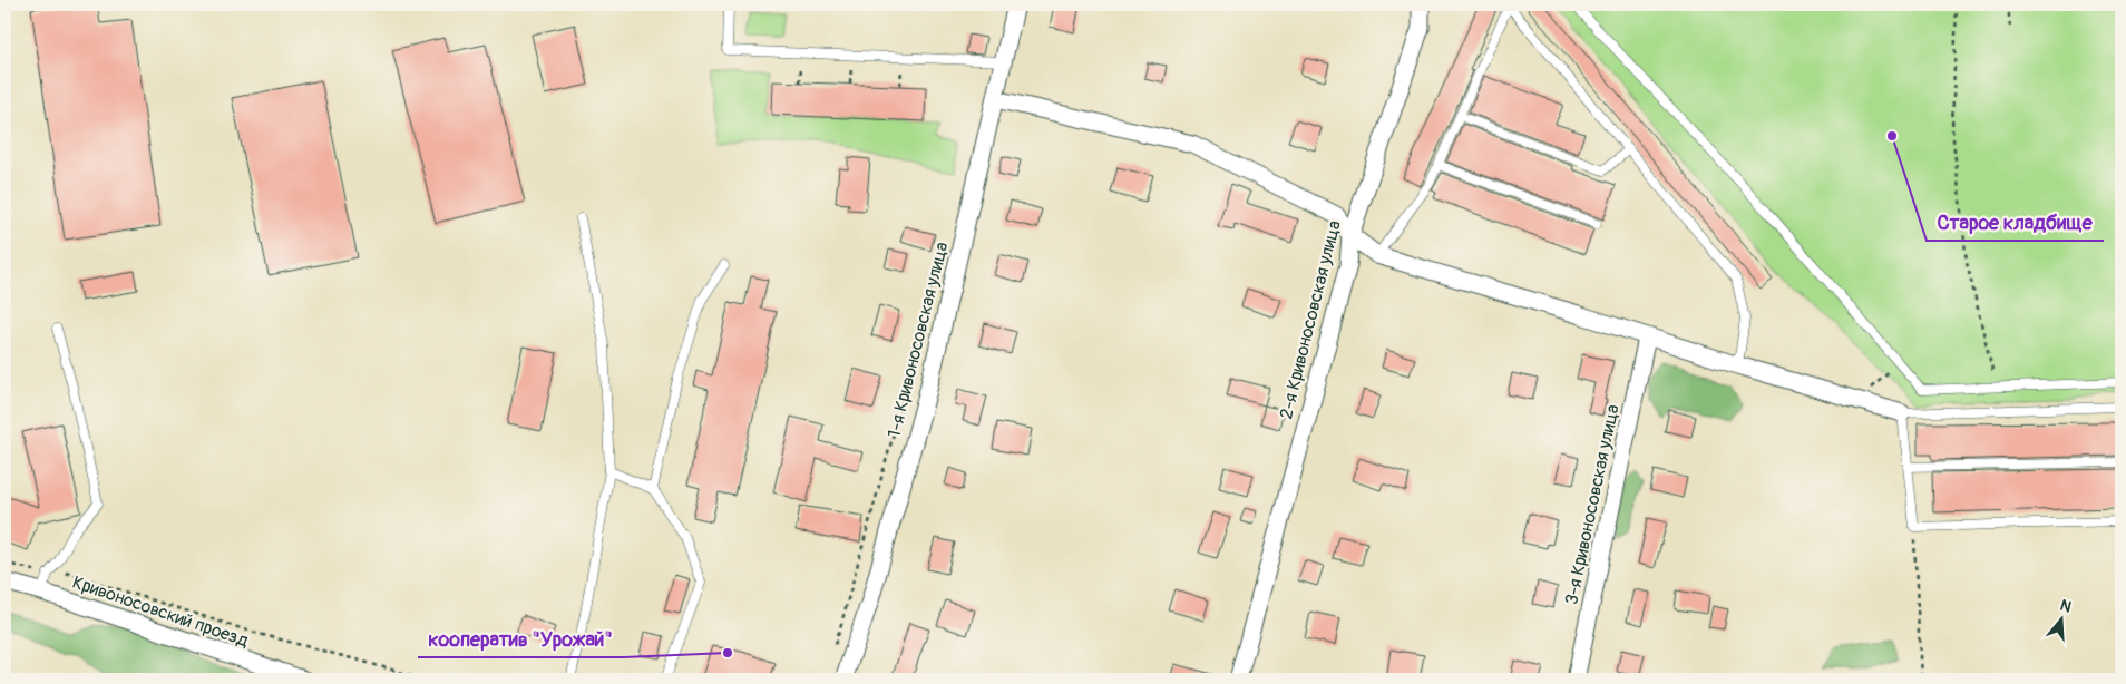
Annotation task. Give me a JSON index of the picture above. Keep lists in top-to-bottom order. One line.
{"streets":{"street":["2-я Кривоносовская улица","1-я Кривоносовская улица","3-я Кривоносовская улица","Кривоносовский проезд"]},"places":["Старое кладбище","кооператив \"Урожай\""],"north":"top"}
